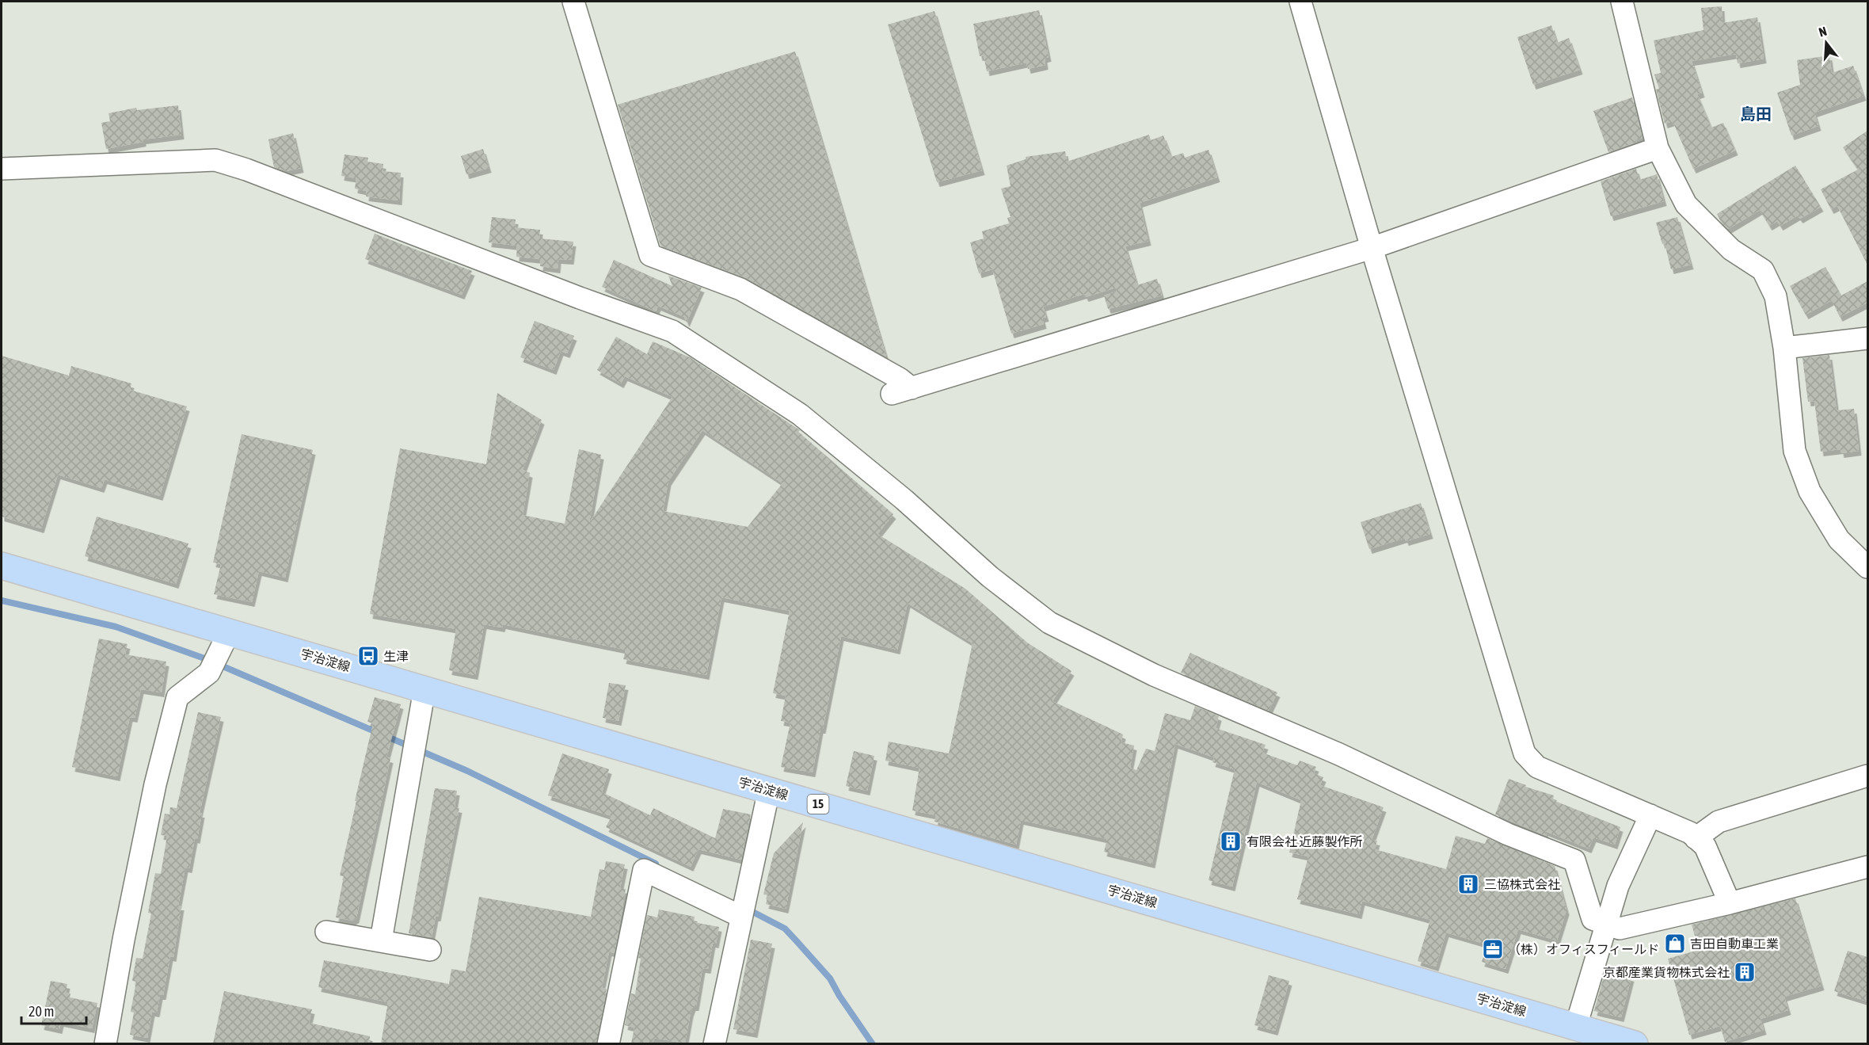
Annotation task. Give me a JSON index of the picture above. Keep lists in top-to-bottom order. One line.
{"streets":{"main road":["宇治淀線","15"]},"districts":["島田"],"places":{"bus stop":["生津"],"building":["有限会社 近藤製作所","三協株式会社","京都産業貨物株式会社"],"shop":["吉田自動車工業"],"office":["（株）オフィスフィールド"]},"scale_bar":"20 m","north":"top"}
